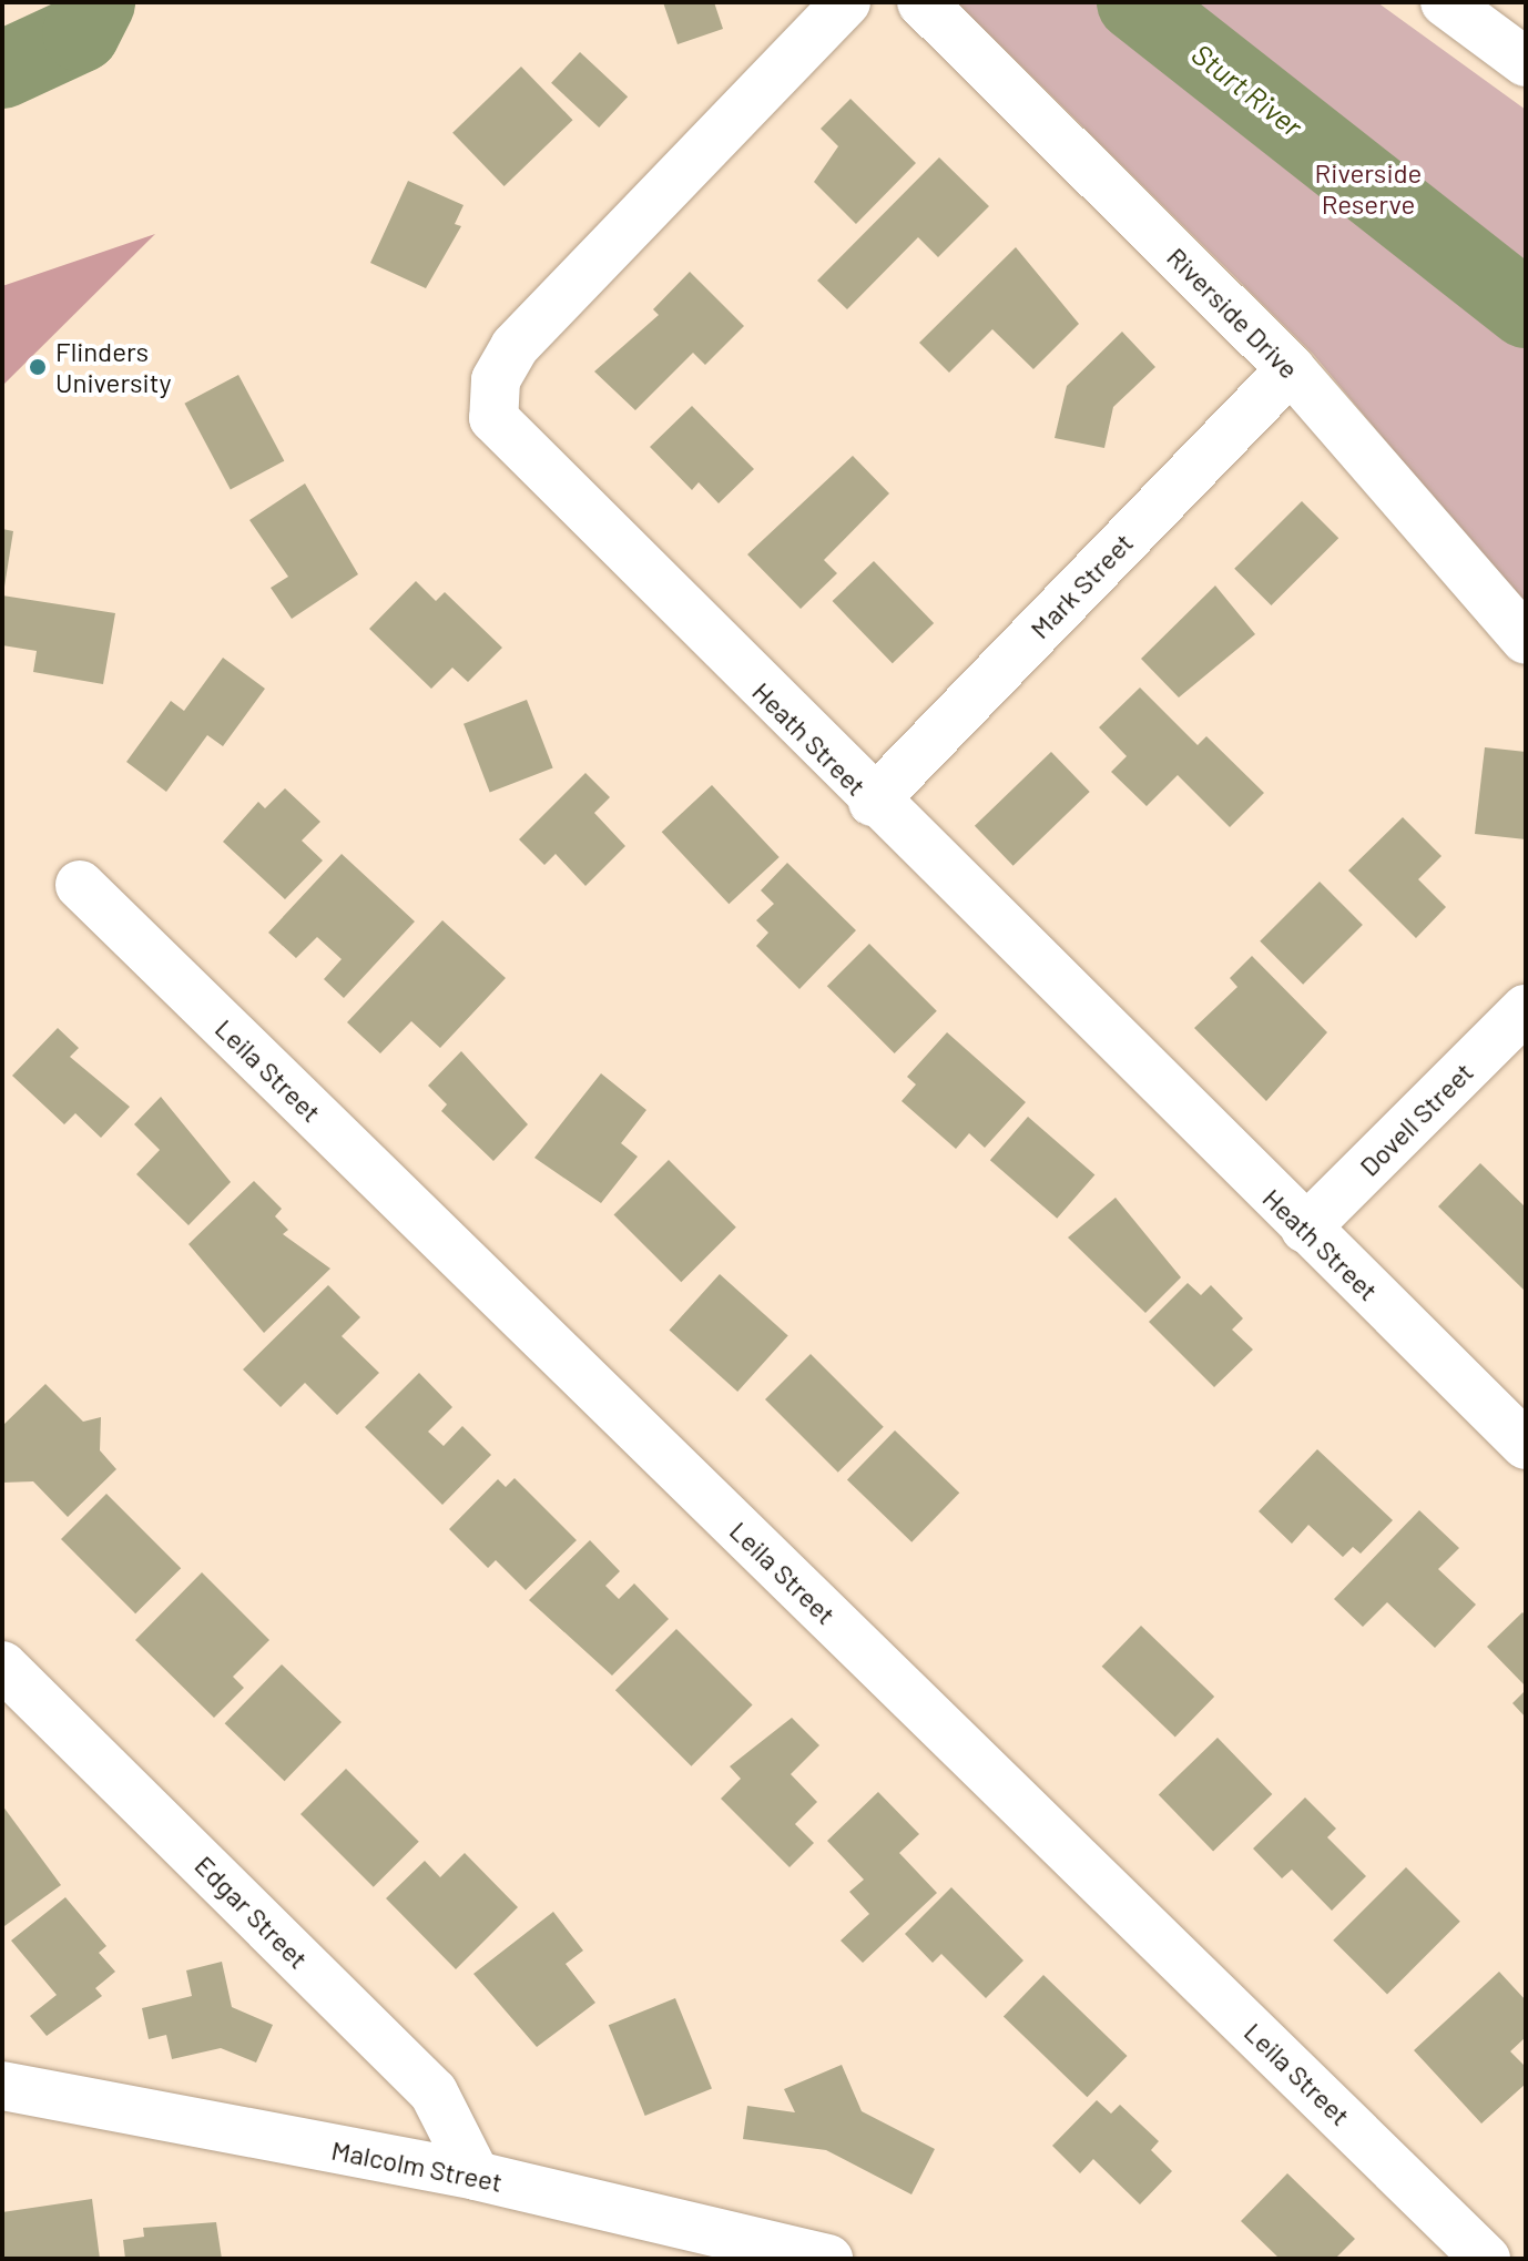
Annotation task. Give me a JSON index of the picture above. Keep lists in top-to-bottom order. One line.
{"streets":{"street":["Riverside Drive","Mark Street","Heath Street","Leila Street","Dovell Street","Edgar Street","Malcolm Street"]},"crossings":[["Riverside Drive","Mark Street"],["Mark Street","Heath Street"],["Heath Street","Dovell Street"],["Edgar Street","Malcolm Street"]],"water":["Sturt River"],"parks":["Riverside Reserve"],"places":["Flinders University"]}
